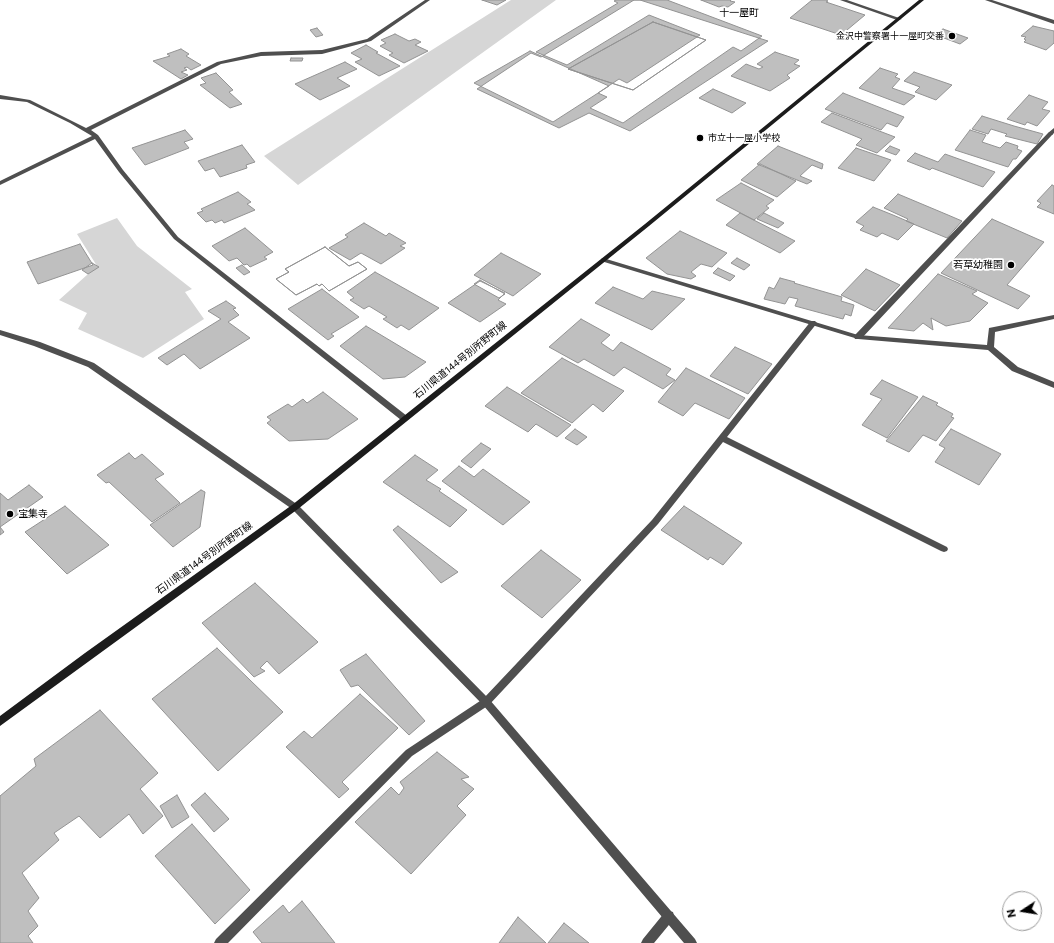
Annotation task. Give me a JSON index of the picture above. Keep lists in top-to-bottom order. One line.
{"streets":{"main road":["石川県道144号別所野町線"]},"districts":["十一屋町"],"places":["金沢中警察署十一屋町交番","市立十一屋小学校","若草幼稚園","宝集寺"],"north":"left"}
